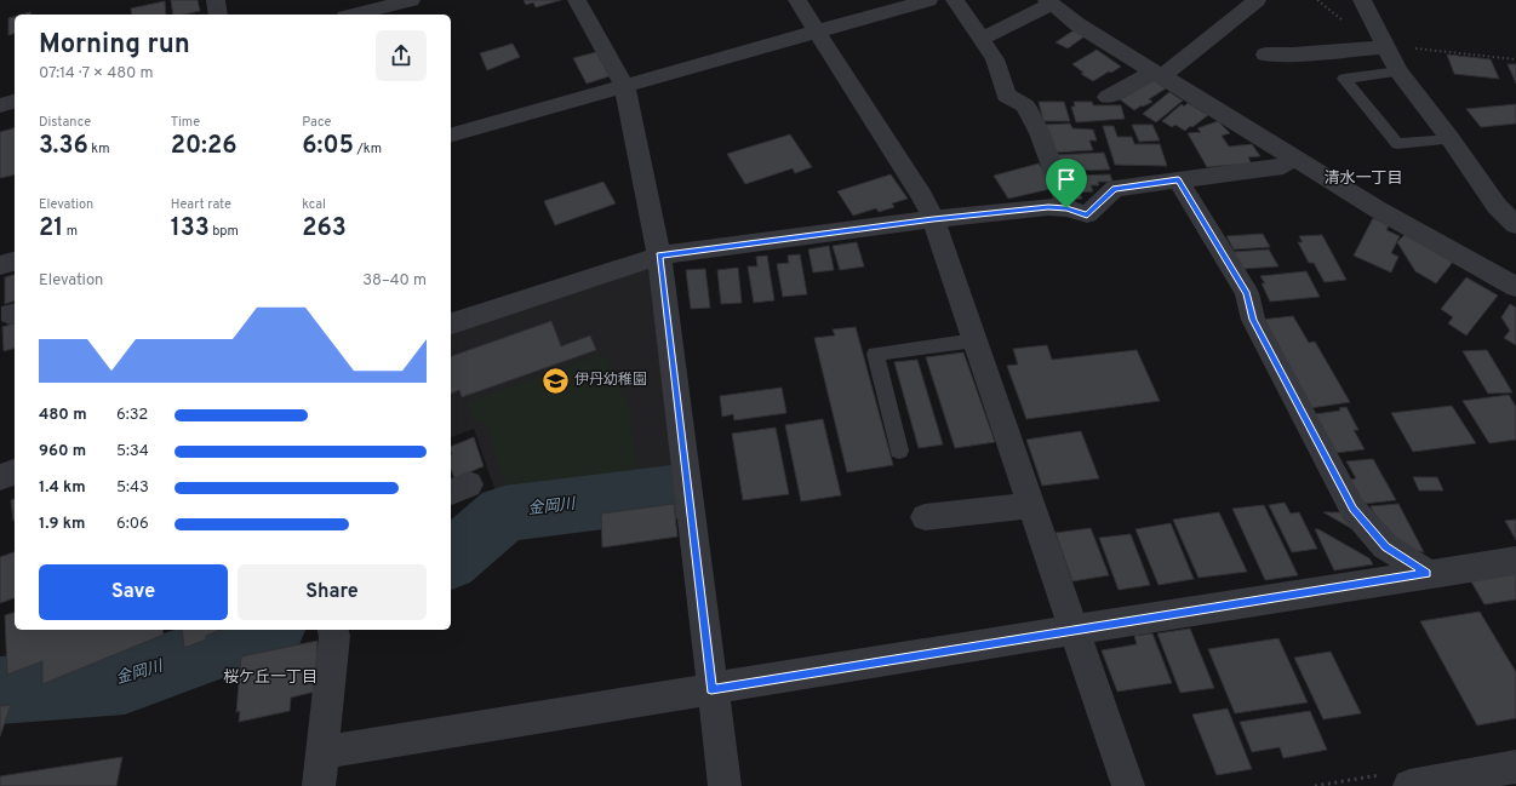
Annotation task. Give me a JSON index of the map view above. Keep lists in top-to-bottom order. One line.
{"districts":["清水一丁目","桜ケ丘一丁目"],"water":["金岡川"],"places":{"school or university":["伊丹幼稚園"]},"page":{"heading":["Morning run","07:14 · 7 × 480 m"],"stats":[["Distance","3.36 km"],["Time","20:26"],["Pace","6:05 /km"],["Elevation","21 m"],["Heart rate","133 bpm"],["kcal","263"]],"chart":["Elevation","38–40 m"],"list":[{"name":"480 m","note":"6:32"},{"name":"960 m","note":"5:34"},{"name":"1.4 km","note":"5:43"},{"name":"1.9 km","note":"6:06"}],"buttons":["Save","Share"]}}
